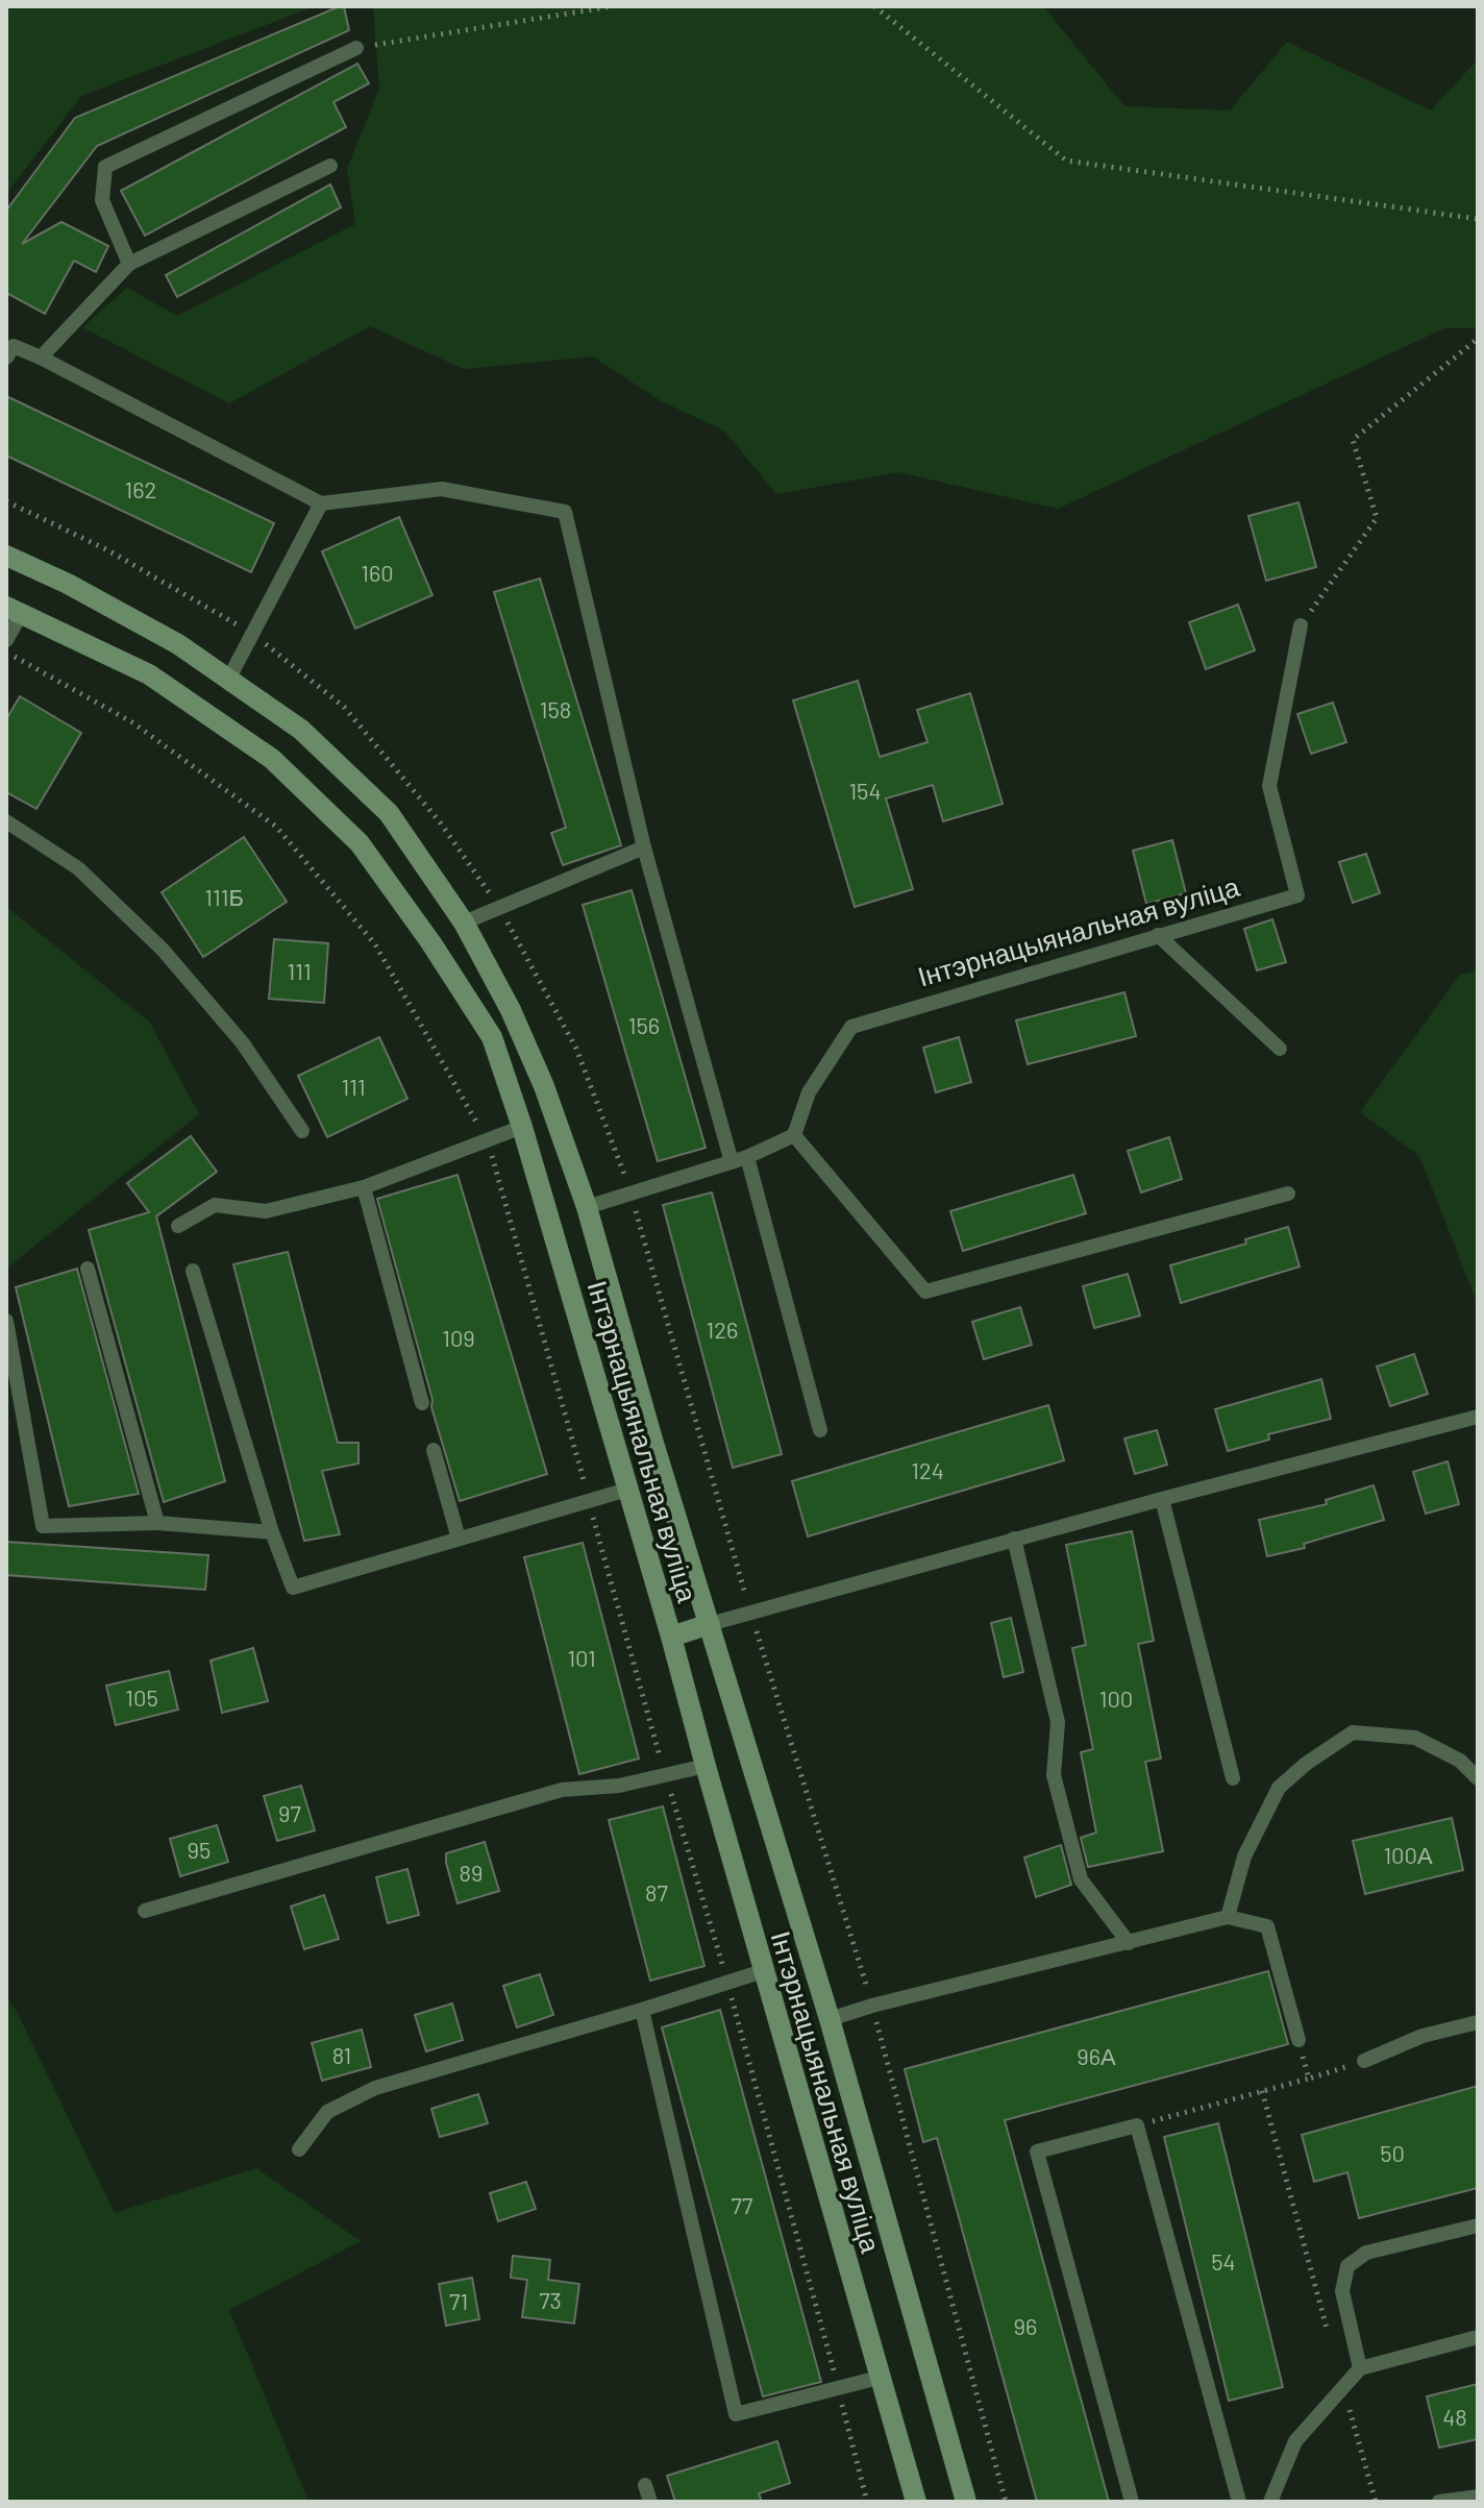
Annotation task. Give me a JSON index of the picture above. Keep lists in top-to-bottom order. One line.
{"streets":{"main road":["Інтэрнацыянальная вуліца"]},"house_numbers":["162","160","158","154","111Б","111","156","111","126","109","124","101","105","100","97","95","100А","89","87","81","96А","50","77","54","73","71","96","48"]}
